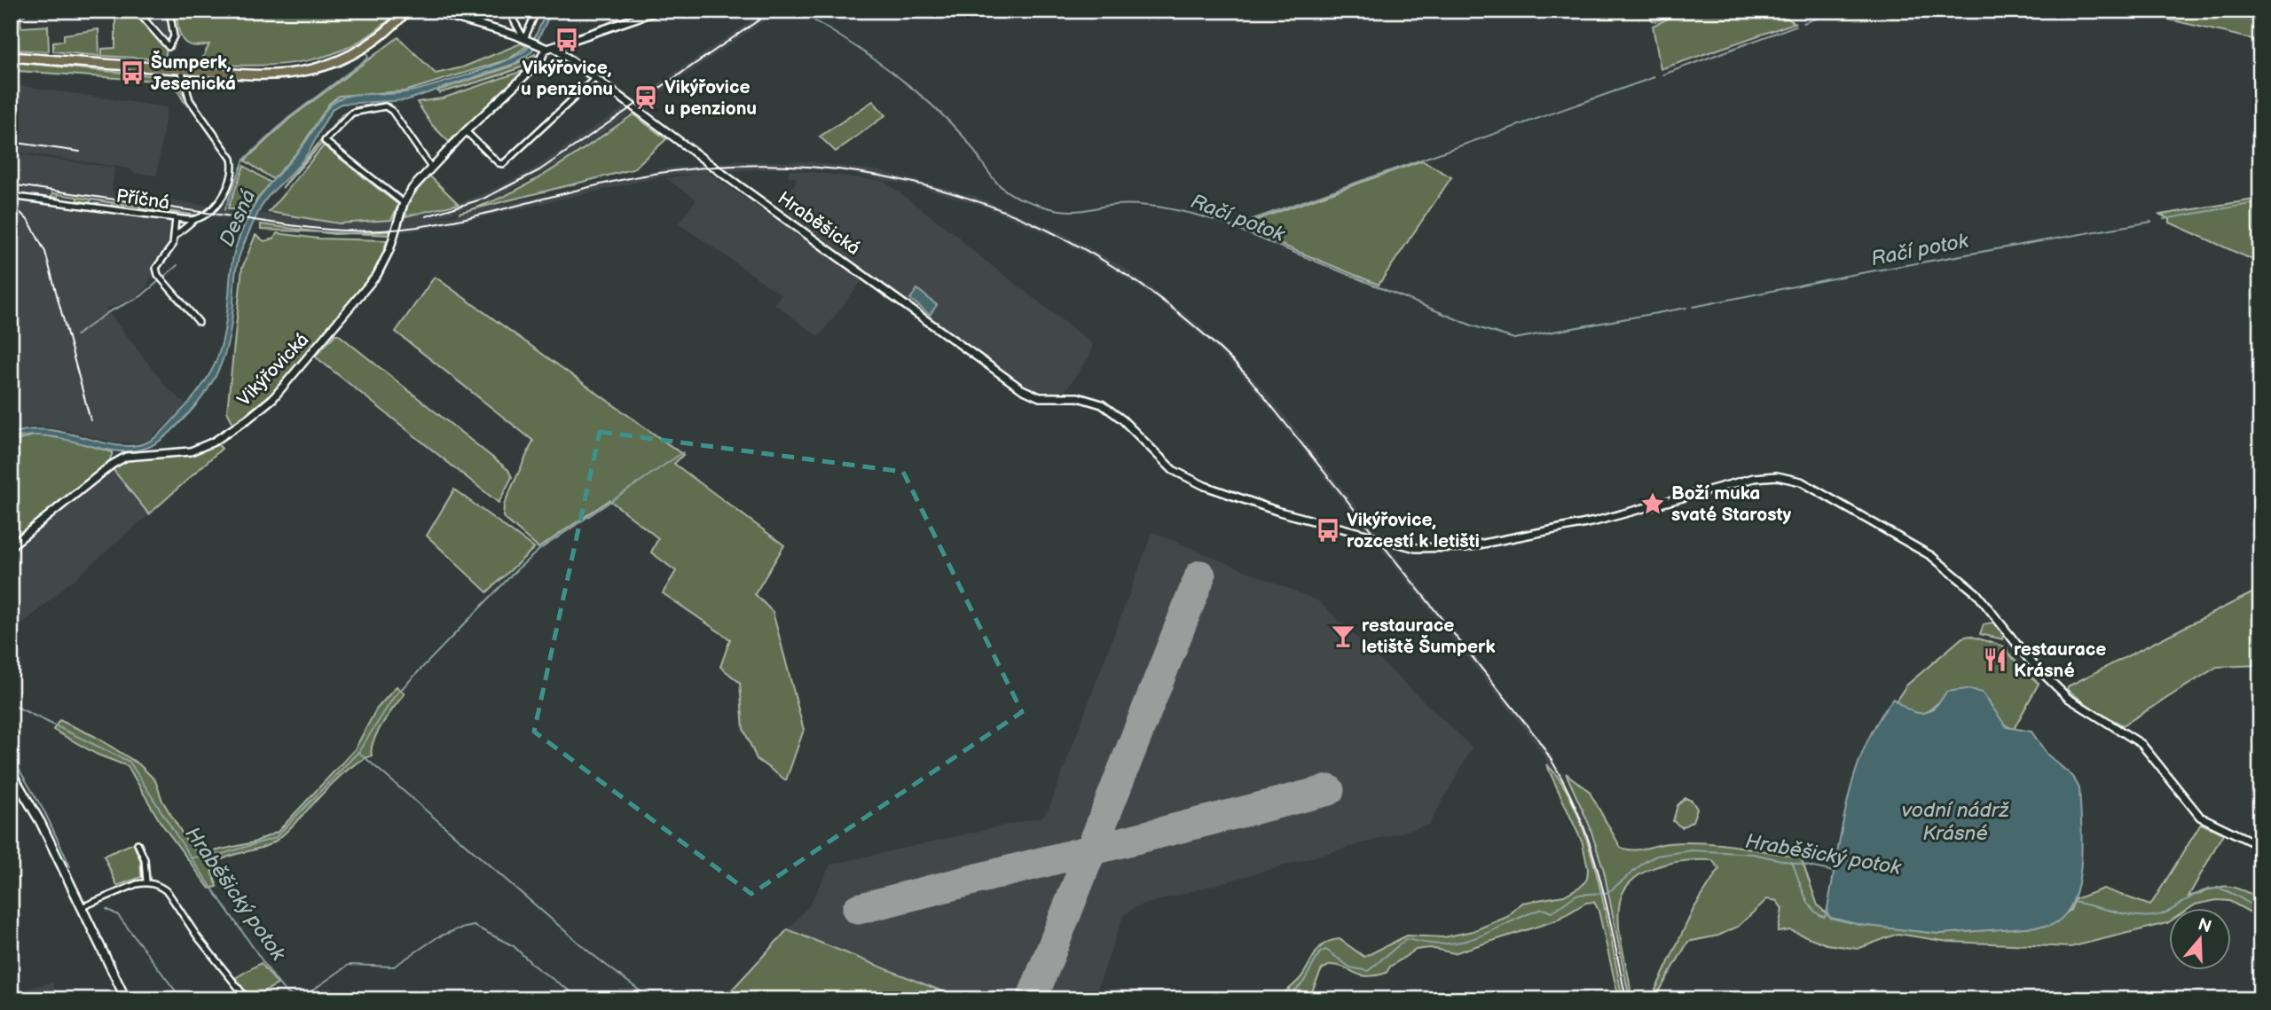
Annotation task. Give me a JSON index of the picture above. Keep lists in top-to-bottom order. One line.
{"streets":{"street":["Příčná","Hraběšická","Vikýřovická"]},"water":["Desná","Račí potok","vodní nádrž Krásné","Hraběšický potok"],"places":{"bus stop":["Vikýřovice, u penzionu","Šumperk, Jesenická","Vikýřovice, rozcestí k letišti"],"station":["Vikýřovice u penzionu"],"place":["Boží muka svaté Starosty"],"bar":["restaurace letiště Šumperk"],"restaurant":["restaurace Krásné"]},"north":"top"}
